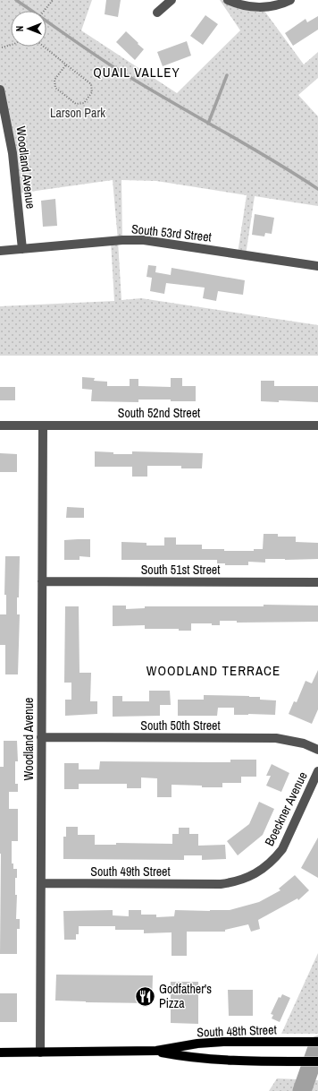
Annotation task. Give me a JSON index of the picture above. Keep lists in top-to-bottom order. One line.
{"streets":{"main road":["South 48th Street"],"street":["Woodland Avenue","South 53rd Street","South 52nd Street","South 51st Street","South 50th Street","Boeckner Avenue","South 49th Street"]},"crossings":[["Woodland Avenue","South 53rd Street"],["Woodland Avenue","South 52nd Street"],["Woodland Avenue","South 51st Street"],["Woodland Avenue","South 50th Street"],["Woodland Avenue","South 49th Street"],["Woodland Avenue","South 48th Street"],["Boeckner Avenue","South 49th Street"]],"districts":["QUAIL VALLEY","WOODLAND TERRACE"],"parks":["Larson Park"],"places":{"restaurant":["Godfather's Pizza"]},"north":"left"}
